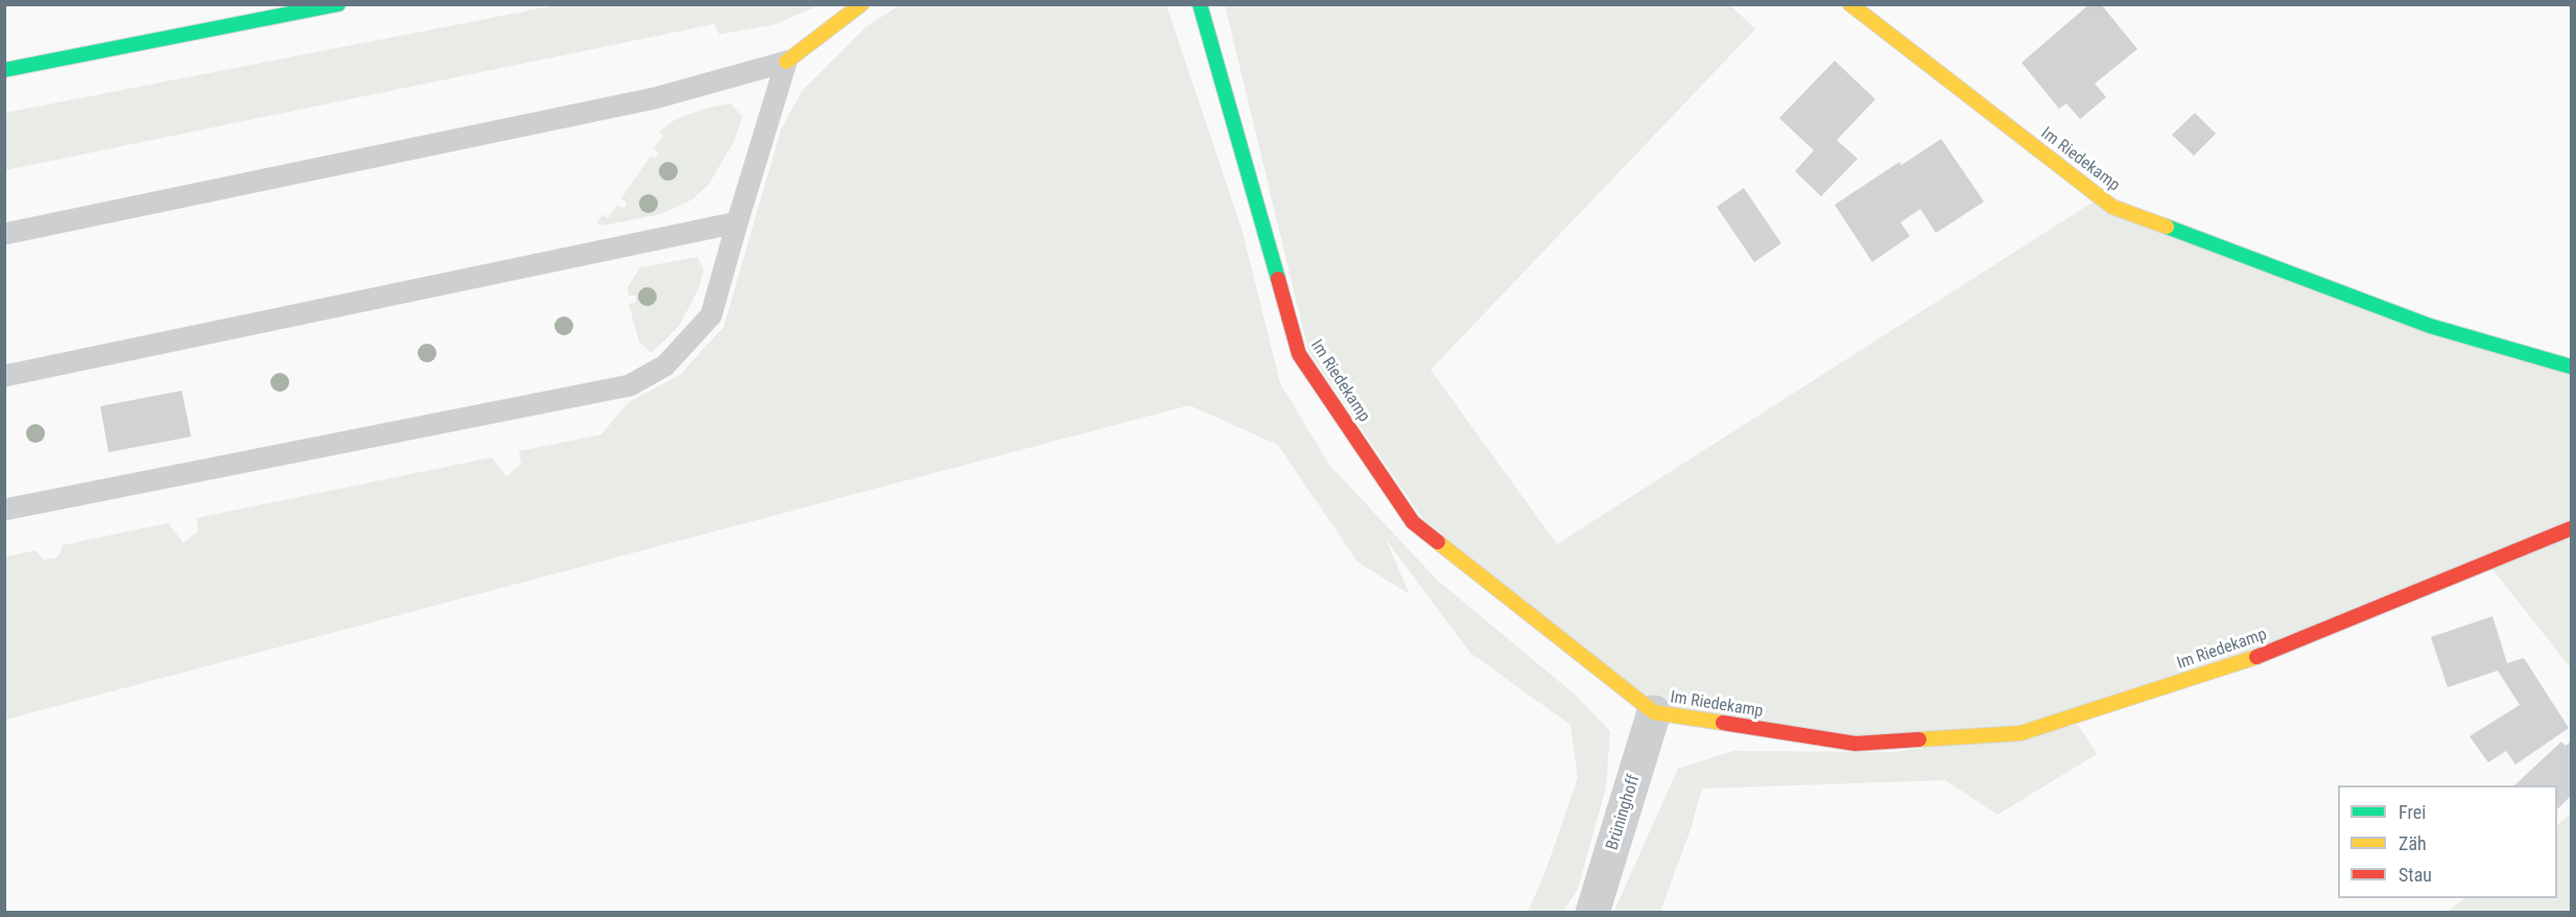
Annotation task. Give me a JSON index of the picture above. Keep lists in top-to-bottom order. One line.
{"streets":{"main road":["Im Riedekamp"],"street":["Brüninghoff"]},"crossings":[["Im Riedekamp","Brüninghoff"]],"legend":["Frei","Zäh","Stau"]}
